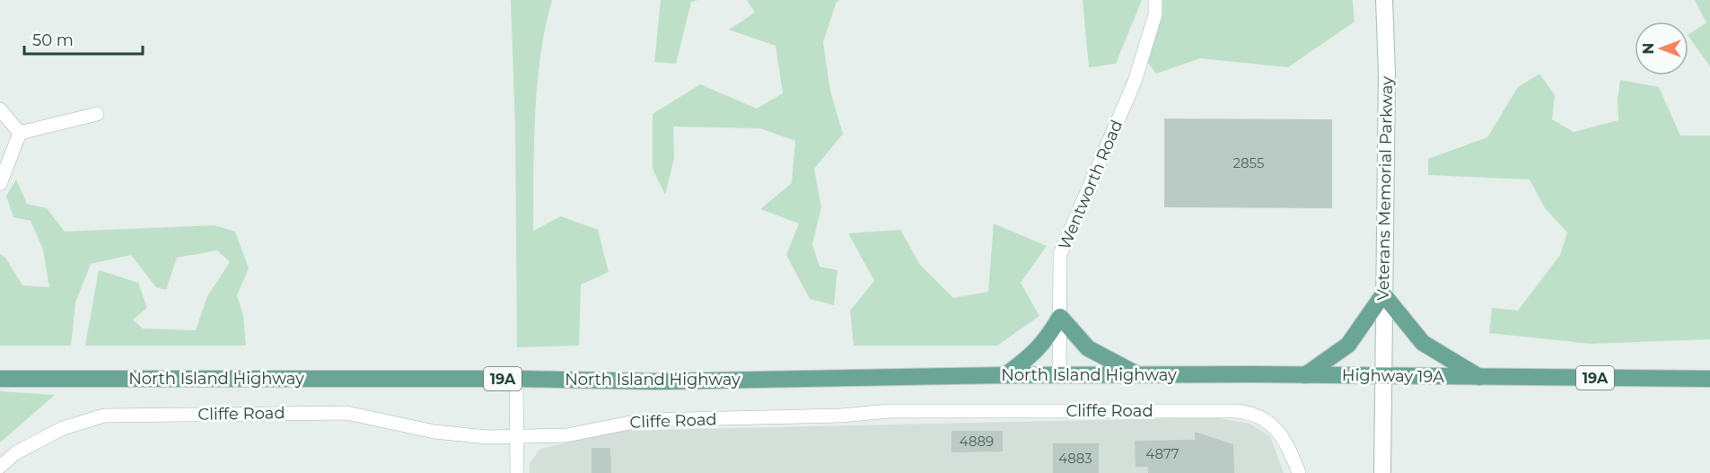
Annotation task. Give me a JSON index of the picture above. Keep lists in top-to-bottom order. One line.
{"streets":{"main road":["Veterans Memorial Parkway","North Island Highway","Highway 19A","19A"],"street":["Wentworth Road","Cliffe Road"]},"crossings":[["Wentworth Road","North Island Highway"],["Veterans Memorial Parkway","Highway 19A"],["North Island Highway","Highway 19A"],["Highway 19A","19A"]],"house_numbers":["2855","4889","4877","4883"],"scale_bar":"50 m","north":"left"}
